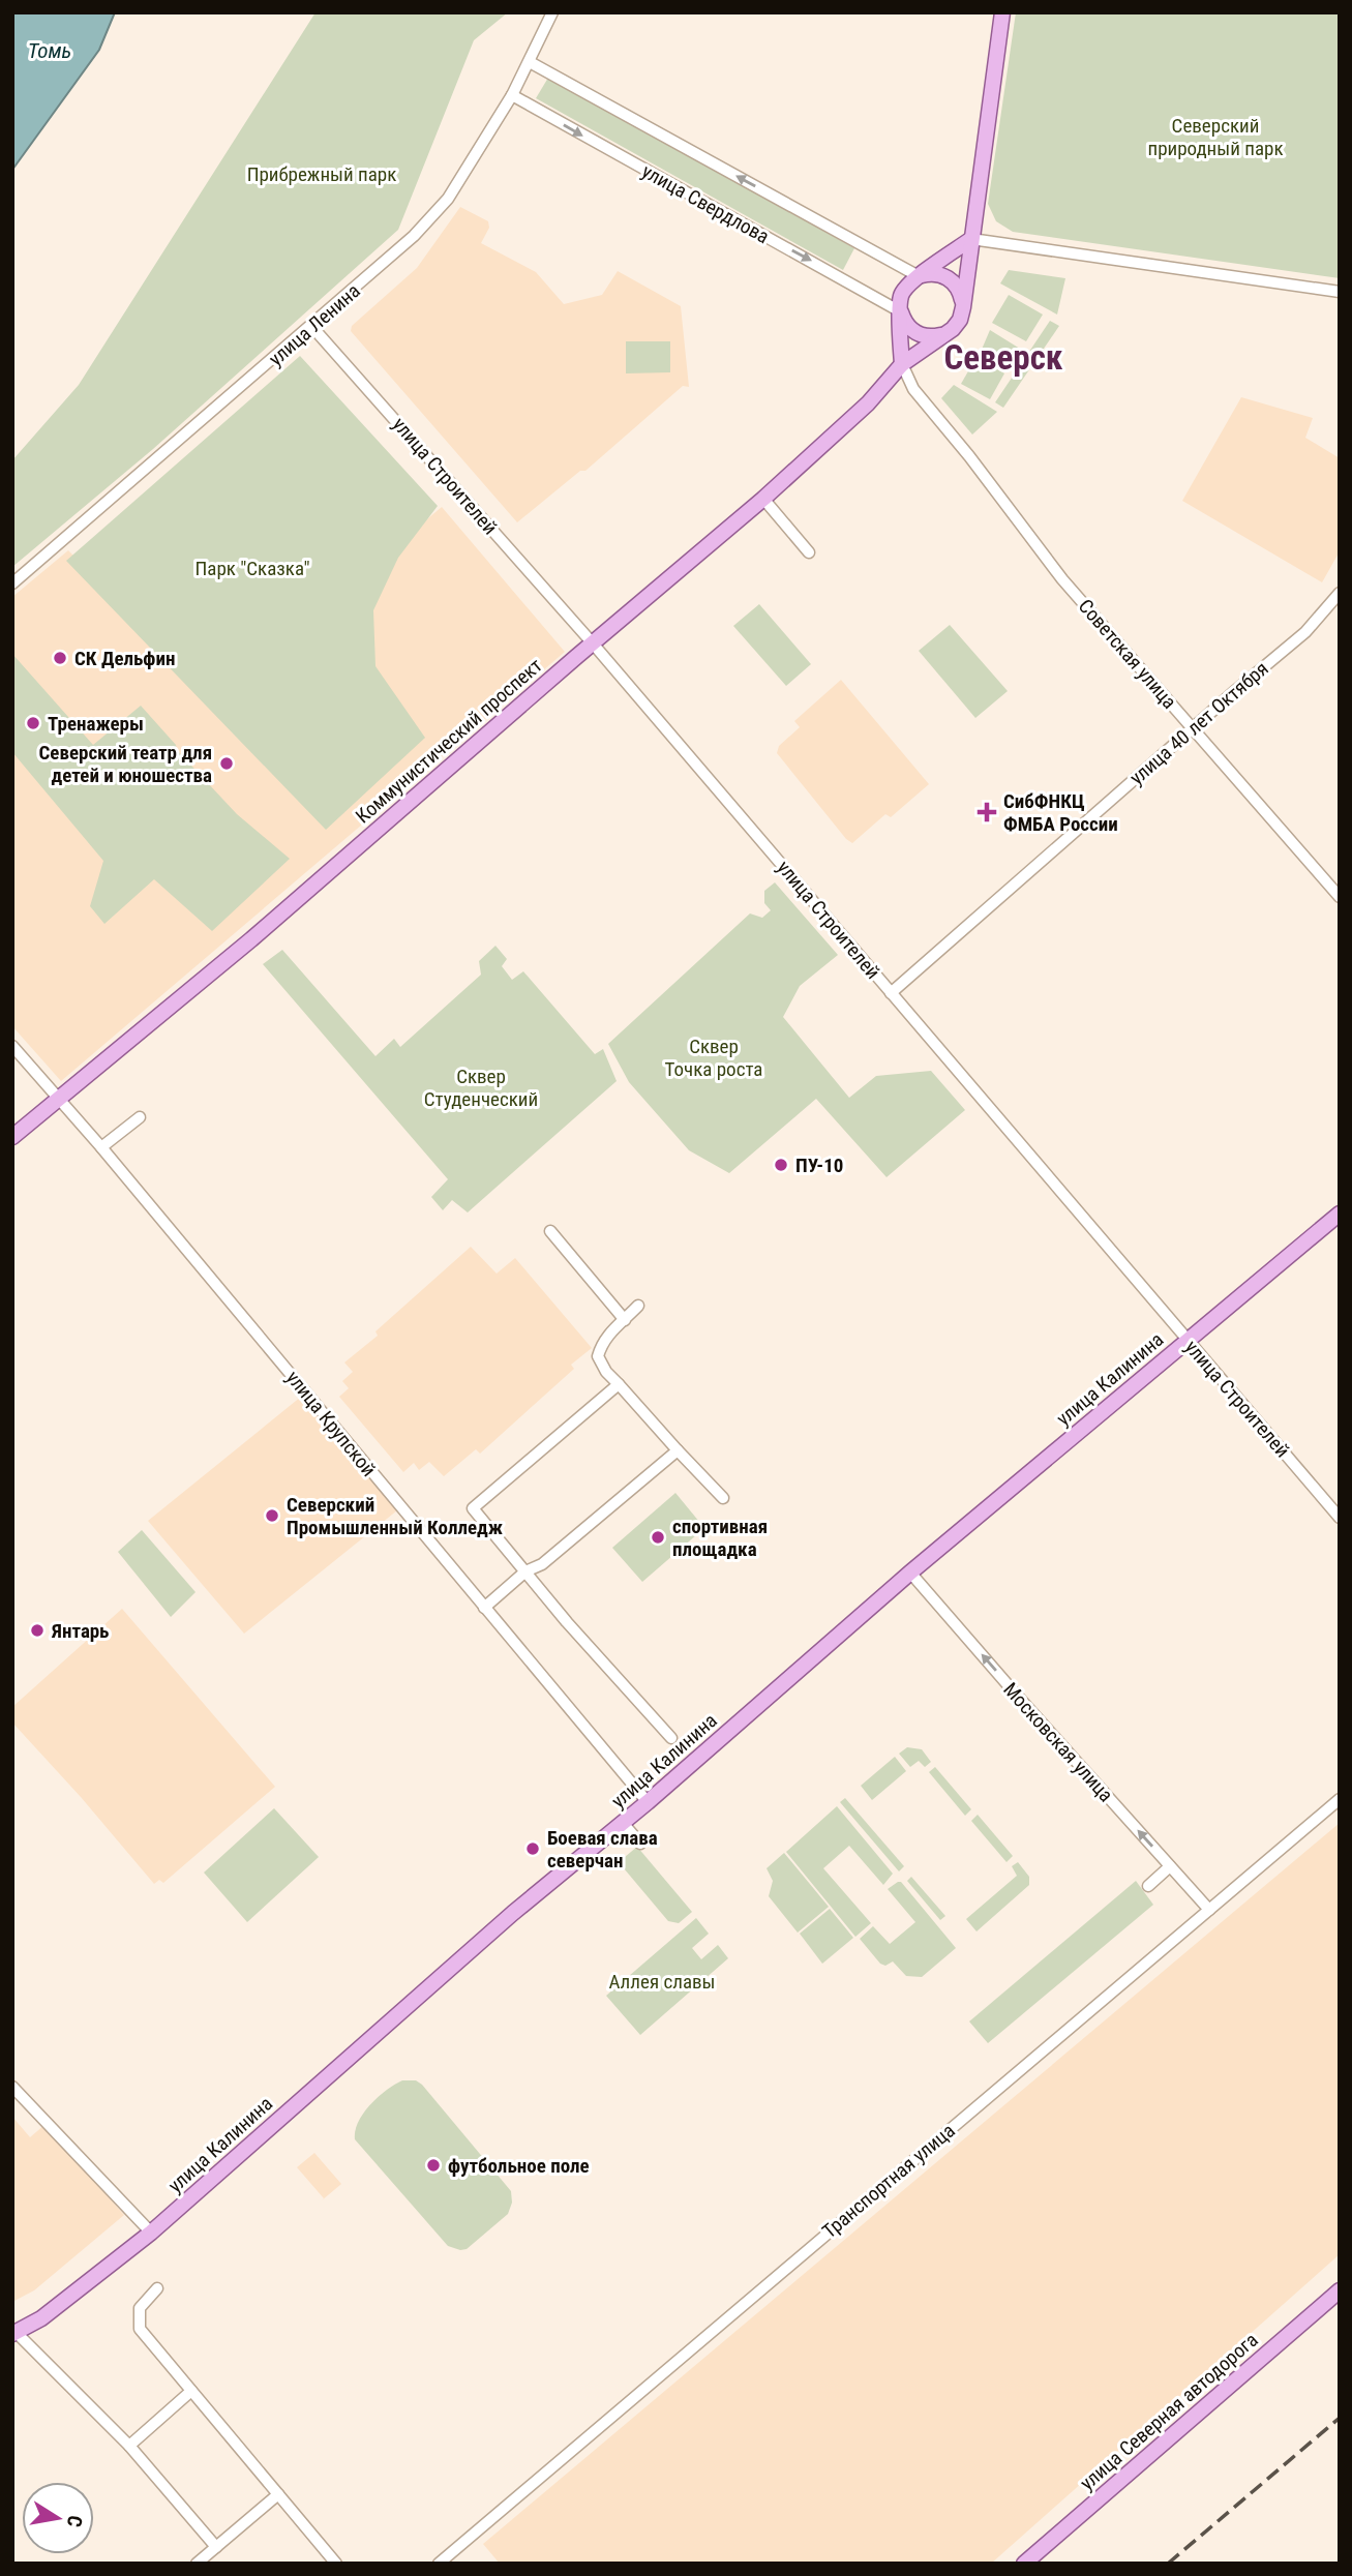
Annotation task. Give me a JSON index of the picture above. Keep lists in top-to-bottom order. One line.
{"streets":{"main road":["Коммунистический проспект","улица Калинина","улица Северная автодорога"],"street":["улица Свердлова","улица Ленина","улица Строителей","Советская улица","улица 40 лет Октября","улица Крупской","Московская улица","Транспортная улица"]},"crossings":[["улица Свердлова","улица Ленина"],["улица Свердлова","Коммунистический проспект"],["улица Ленина","улица Строителей"],["улица Строителей","улица 40 лет Октября"],["улица Строителей","Коммунистический проспект"],["улица Строителей","улица Калинина"],["Советская улица","улица 40 лет Октября"],["Советская улица","Коммунистический проспект"],["Коммунистический проспект","улица Крупской"],["улица Калинина","улица Крупской"],["улица Калинина","Московская улица"],["Московская улица","Транспортная улица"]],"one_way":["Московская улица"],"districts":["Северск"],"water":["Томь"],"parks":["Северский природный парк","Прибрежный парк","Парк \"Сказка\"","Сквер Точка роста","Сквер Студенческий","Аллея славы"],"places":{"other":["СК Дельфин","Тренажеры","Северский театр для детей и юношества","ПУ-10","Северский Промышленный Колледж","спортивная площадка","Янтарь","Боевая слава северчан","футбольное поле"],"health":["СибФНКЦ ФМБА России"]},"north":"right"}
